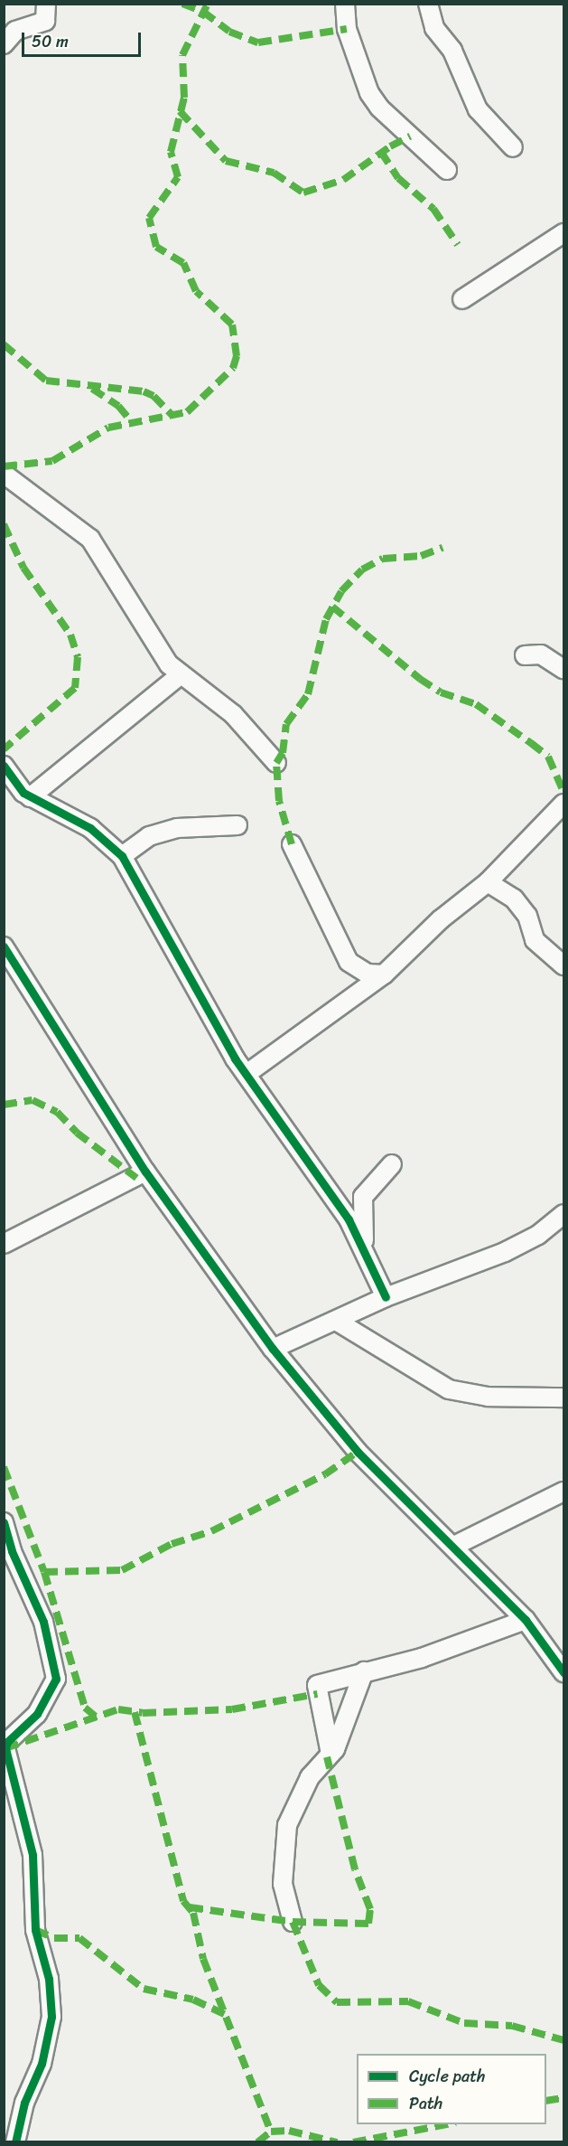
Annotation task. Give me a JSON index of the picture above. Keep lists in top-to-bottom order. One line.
{"legend":["Cycle path","Path"],"scale_bar":"50 m"}
